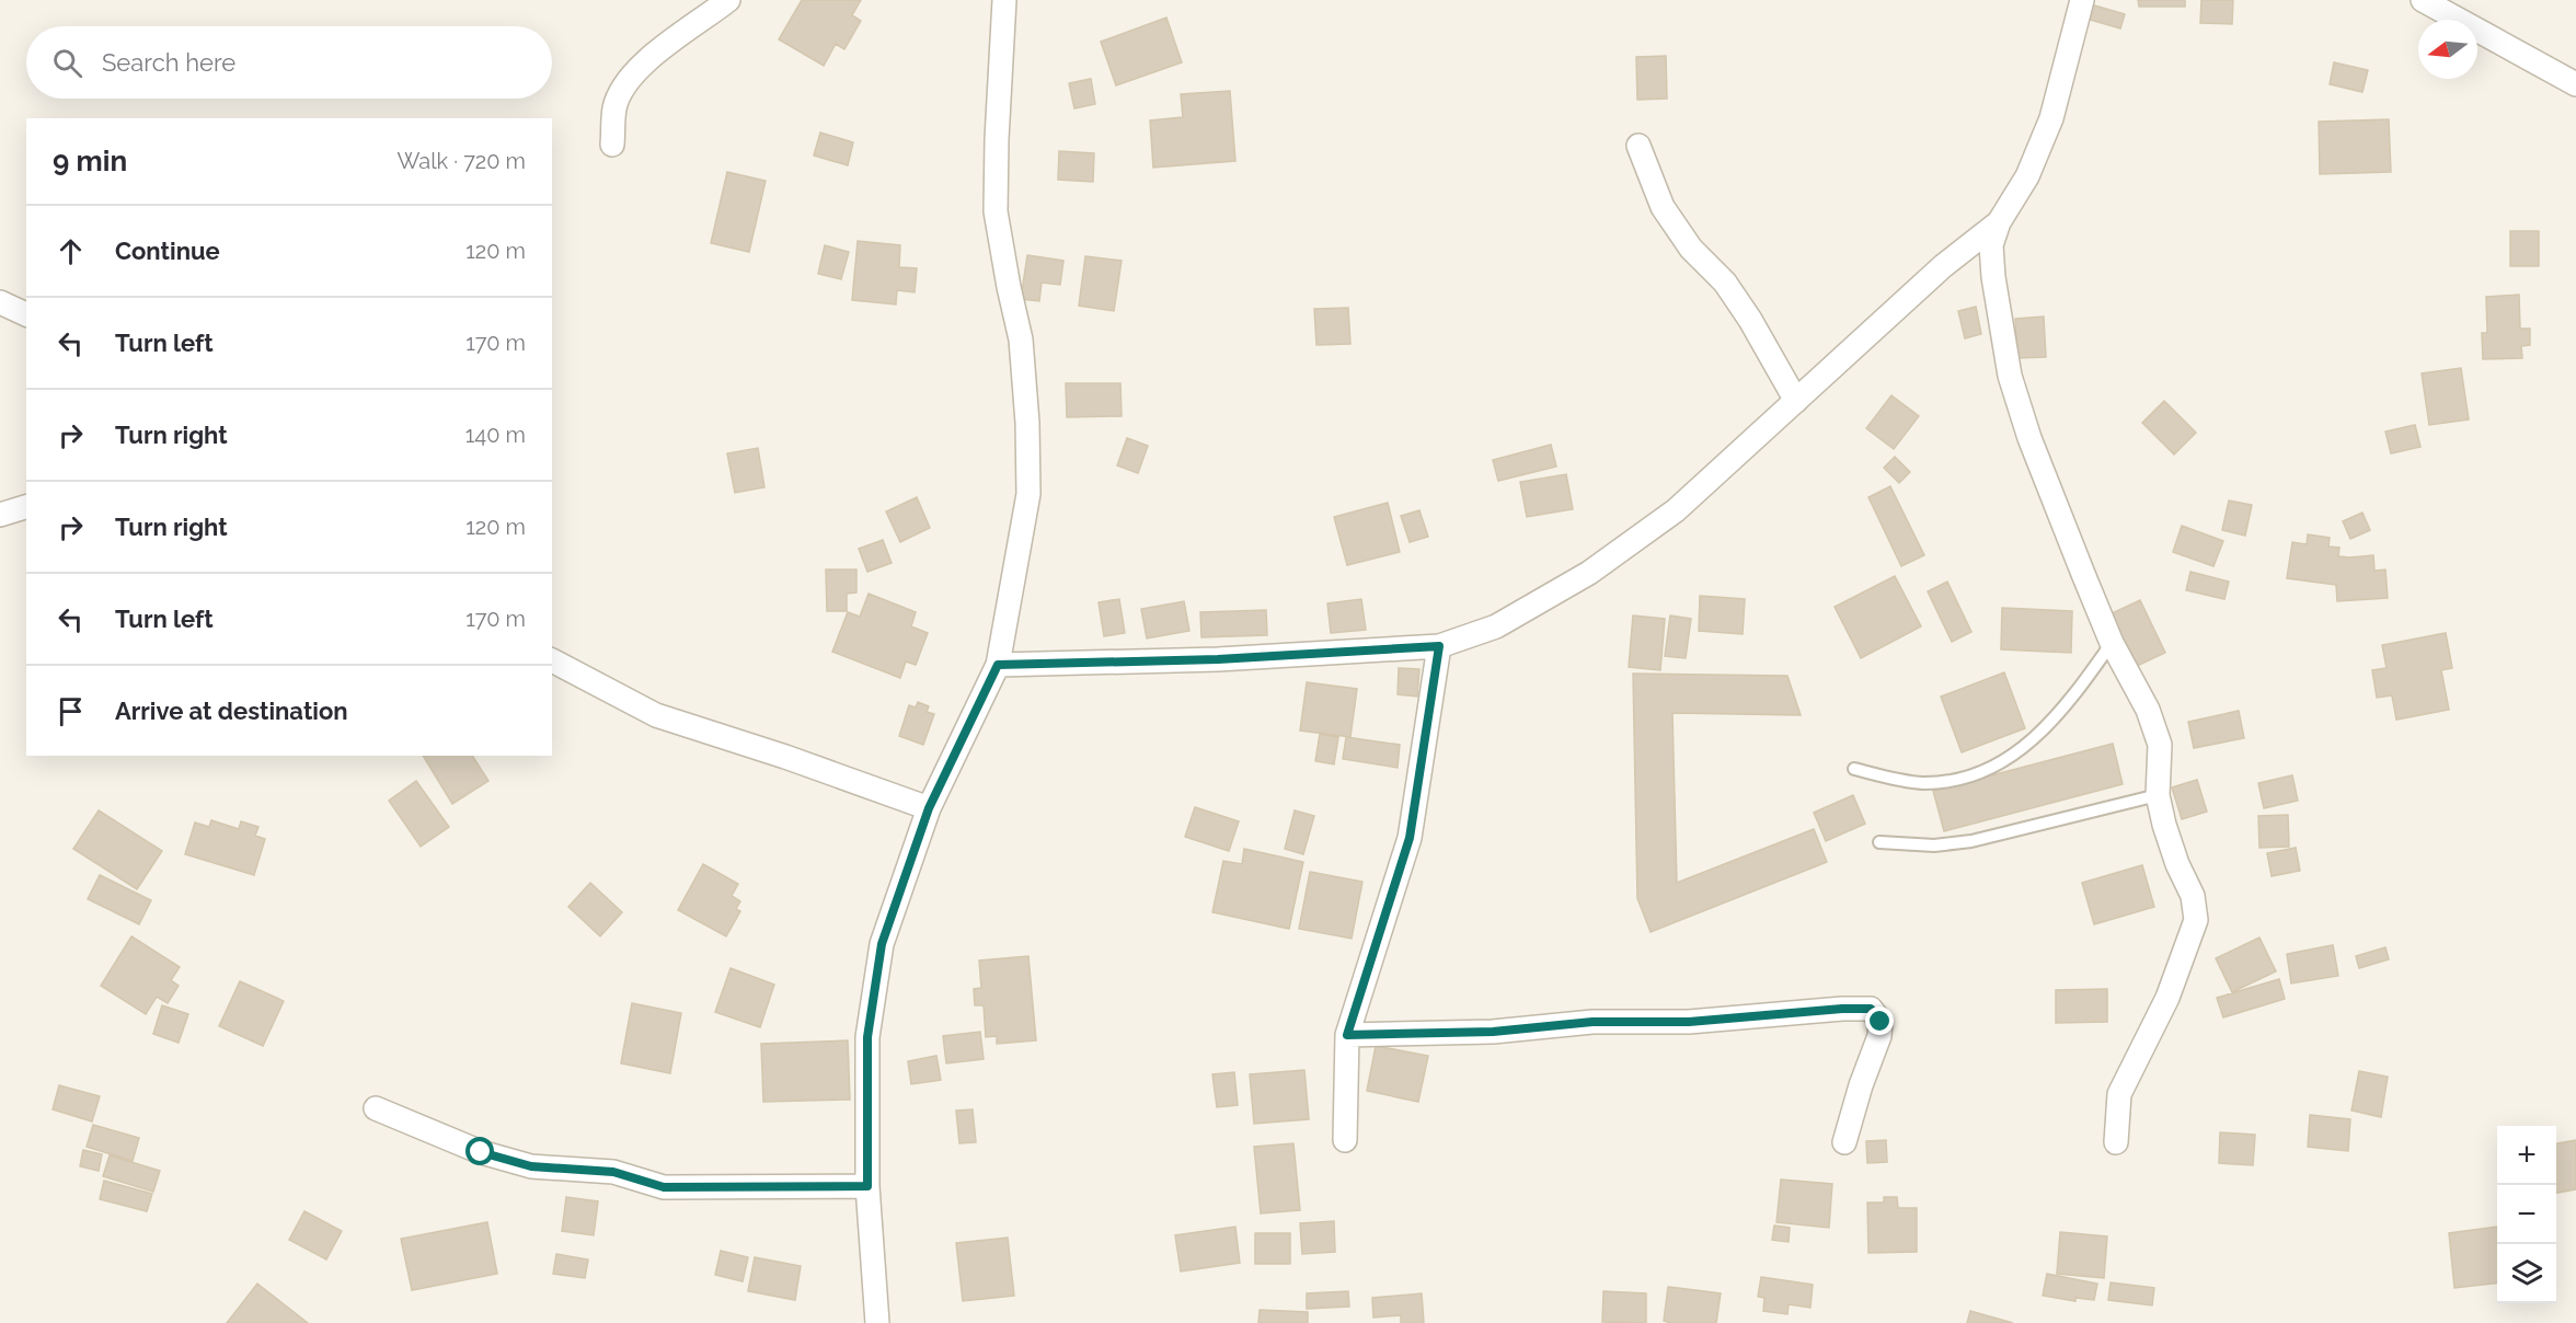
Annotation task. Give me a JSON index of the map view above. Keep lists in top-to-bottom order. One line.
{"north":"left","page":{"search":"Search here","heading":["9 min","Walk · 720 m"],"list":[["Continue","120 m"],["Turn left","170 m"],["Turn right","140 m"],["Turn right","120 m"],["Turn left","170 m"],"Arrive at destination"],"map_buttons":["+","−"]}}
